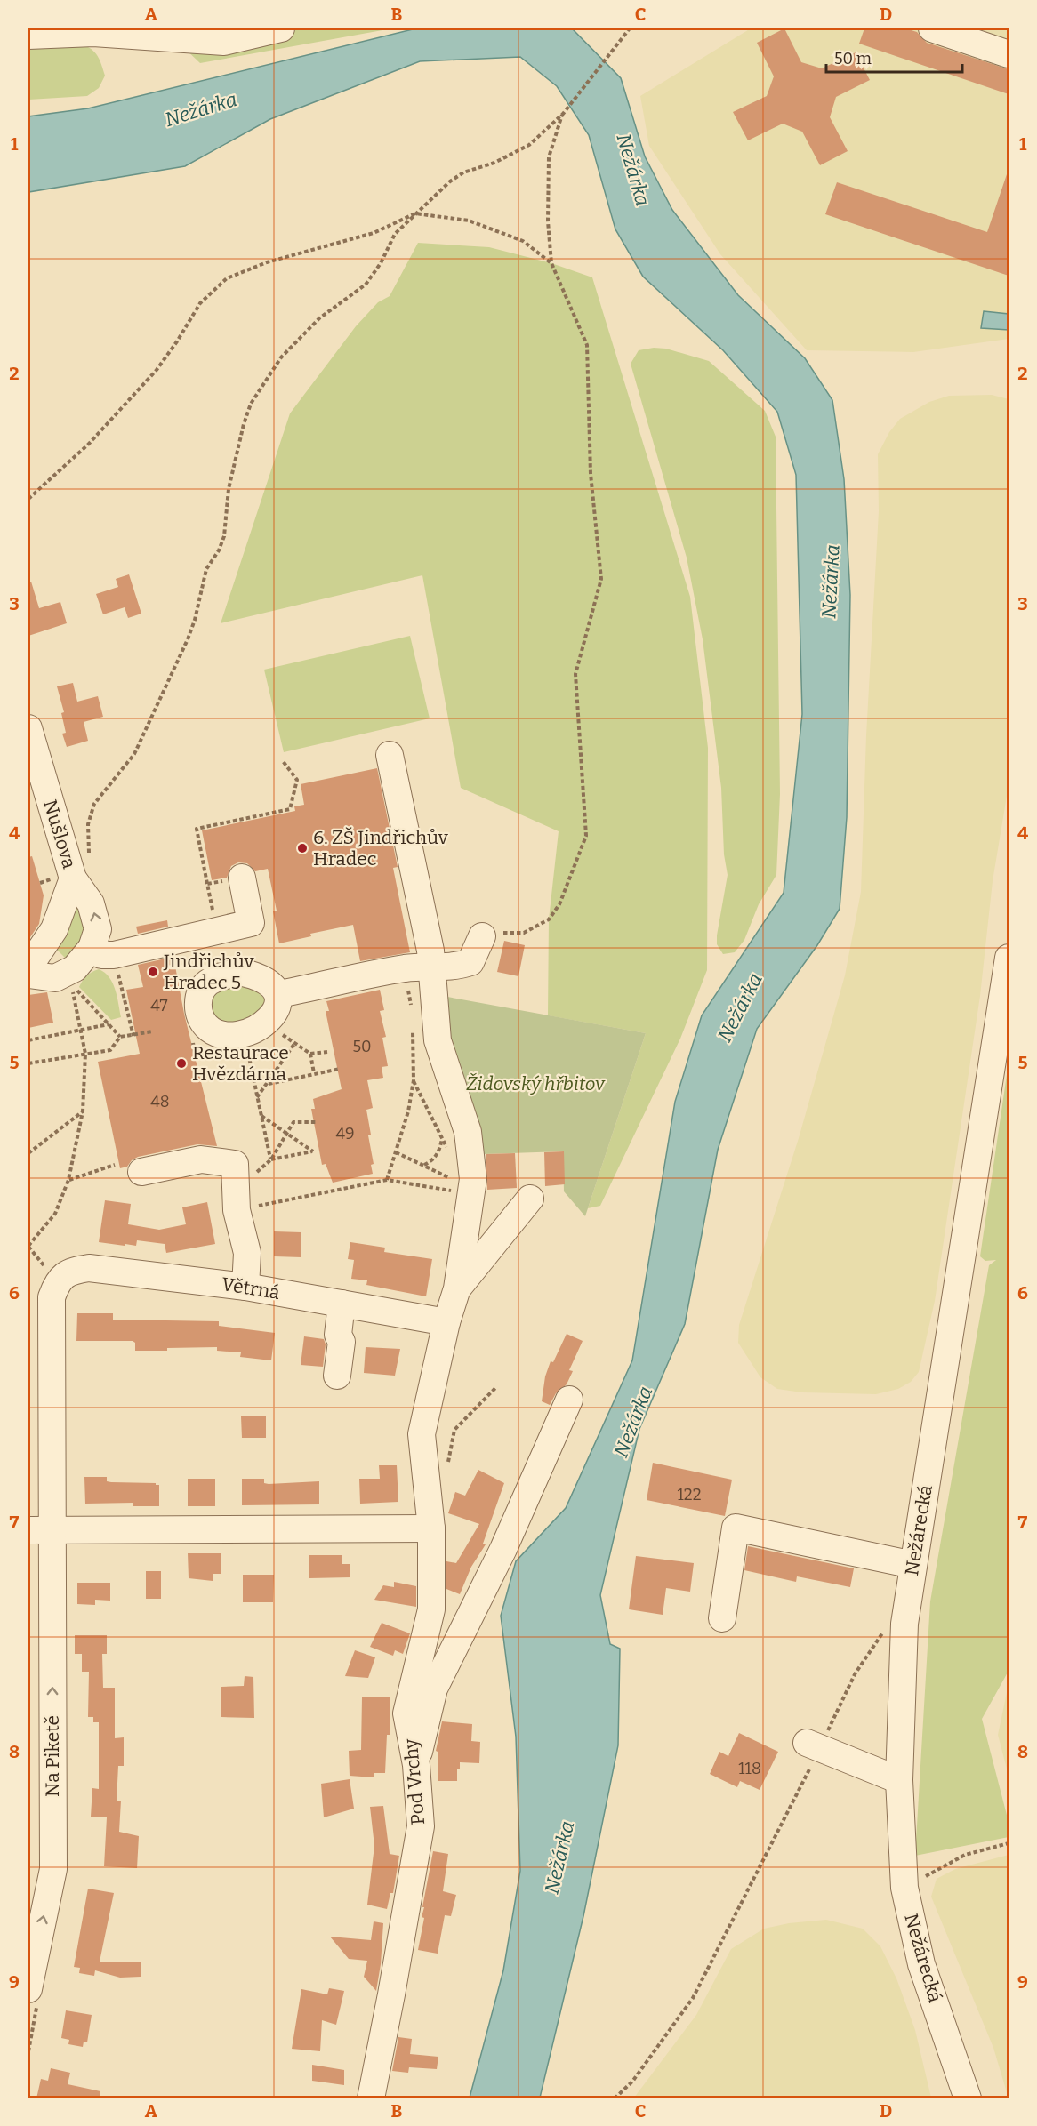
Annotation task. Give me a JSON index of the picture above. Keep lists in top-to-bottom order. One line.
{"streets":{"street":["Nušlova","Větrná","Nežárecká","Na Piketě","Pod Vrchy"]},"crossings":[["Větrná","Na Piketě"],["Větrná","Pod Vrchy"]],"one_way":["Na Piketě"],"water":["Nežárka"],"parks":["Židovský hřbitov"],"places":["6. ZŠ Jindřichův Hradec","Jindřichův Hradec 5","Restaurace Hvězdárna"],"house_numbers":["47","50","48","49","122","118"],"scale_bar":"50 m","grid":{"columns":["A","B","C","D"],"rows":["1","2","3","4","5","6","7","8","9"]}}
